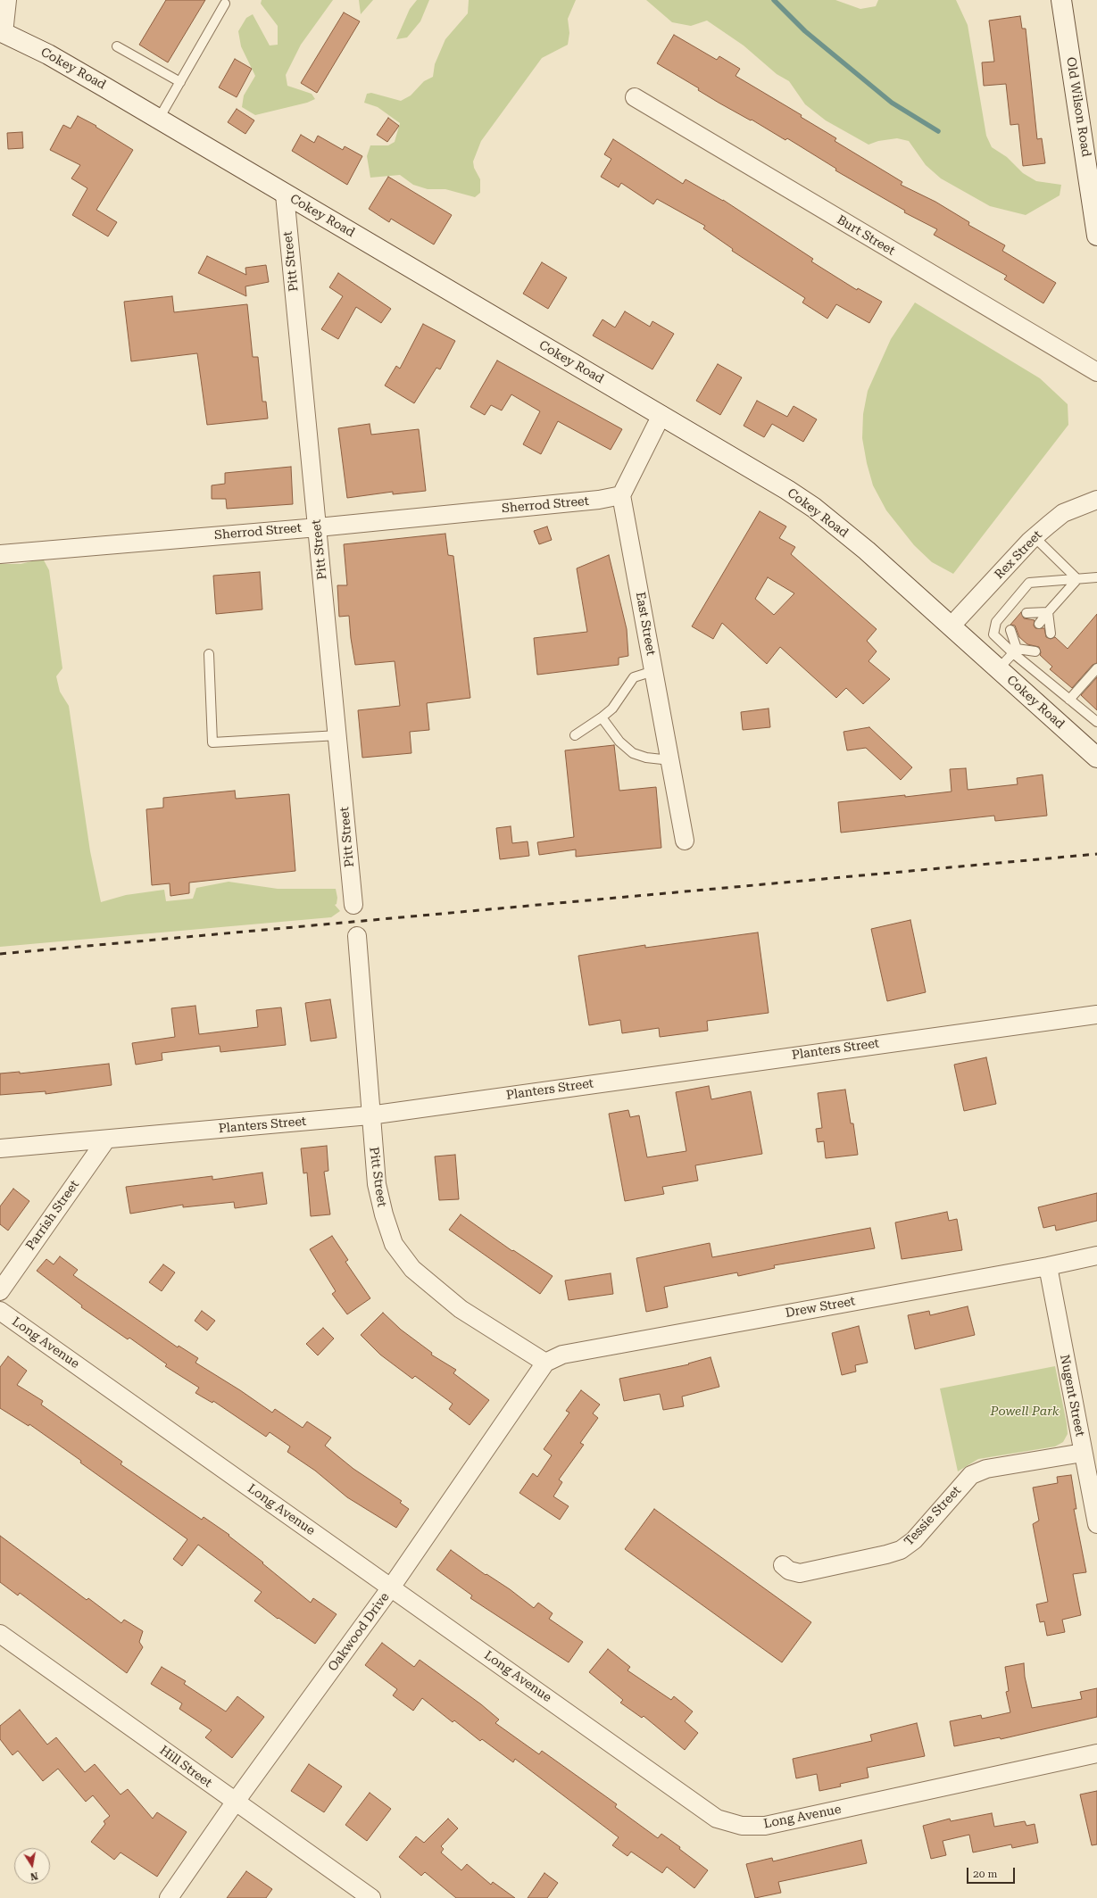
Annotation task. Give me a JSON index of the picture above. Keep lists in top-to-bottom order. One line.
{"streets":{"street":["Cokey Road","Old Wilson Road","Burt Street","Pitt Street","Sherrod Street","Rex Street","East Street","Planters Street","Parrish Street","Drew Street","Long Avenue","Nugent Street","Tessie Street","Oakwood Drive","Hill Street"]},"crossings":[["Cokey Road","Pitt Street"],["Cokey Road","Rex Street"],["Pitt Street","Sherrod Street"],["Pitt Street","Planters Street"],["Pitt Street","Drew Street"],["Pitt Street","Oakwood Drive"],["Sherrod Street","East Street"],["Planters Street","Parrish Street"],["Drew Street","Nugent Street"],["Drew Street","Oakwood Drive"],["Long Avenue","Oakwood Drive"],["Nugent Street","Tessie Street"],["Oakwood Drive","Hill Street"]],"parks":["Powell Park"],"scale_bar":"20 m","north":"bottom"}
